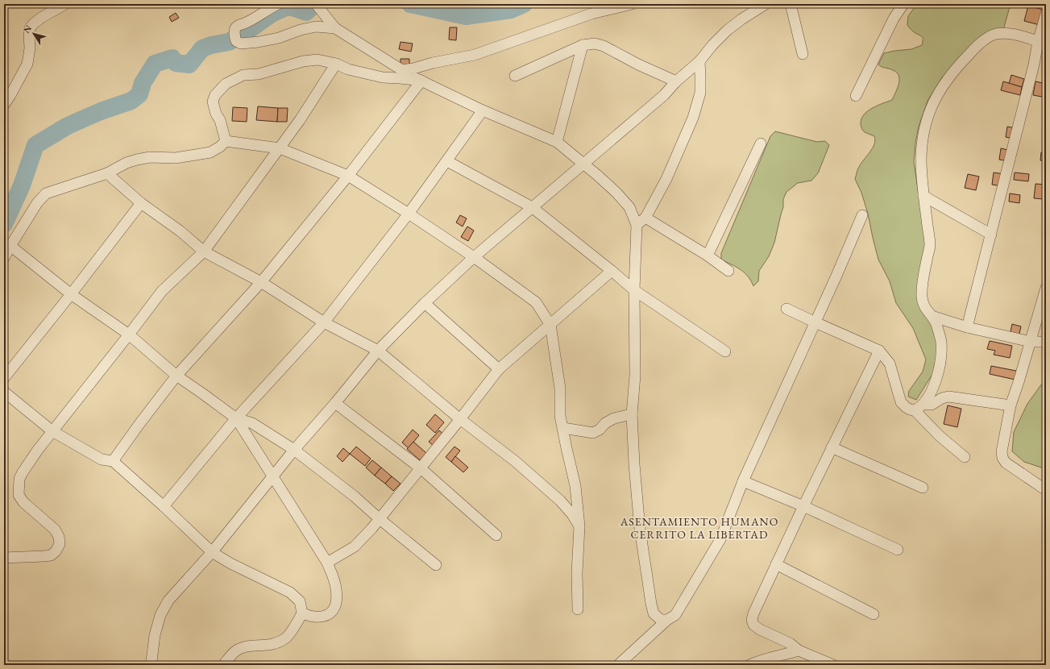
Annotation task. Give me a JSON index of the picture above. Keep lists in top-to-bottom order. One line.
{"districts":["ASENTAMIENTO HUMANO CERRITO LA LIBERTAD"],"north":"top left"}
